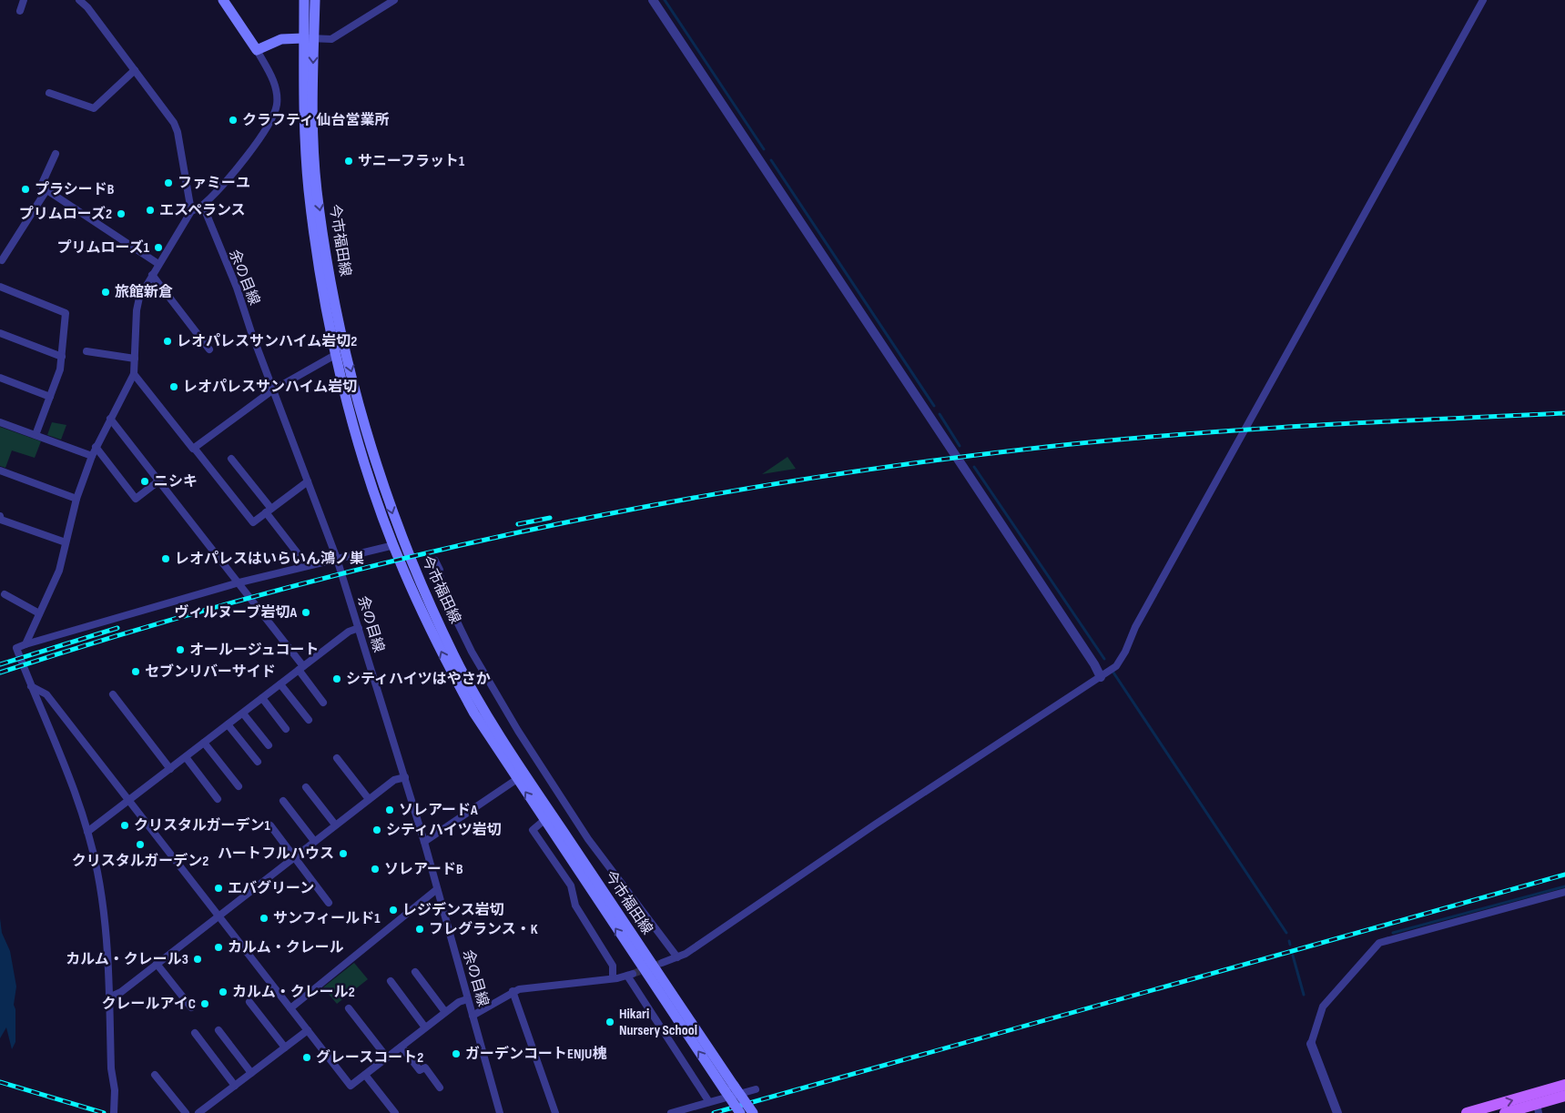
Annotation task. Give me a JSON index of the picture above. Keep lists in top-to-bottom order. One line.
{"streets":{"main road":["今市福田線"],"street":["余の目線"]},"places":["クラフティ 仙台営業所","サニーフラット1","ファミーユ","プラシードB","エスペランス","プリムローズ2","プリムローズ1","旅館新倉","レオパレスサンハイム岩切2","レオパレスサンハイム岩切","ニシキ","レオパレスはいらいん鴻ノ巣","ヴィルヌーブ岩切A","オールージュコート","セブンリバーサイド","シティハイツはやさか","ソレアードA","クリスタルガーデン1","シティハイツ岩切","クリスタルガーデン2","ハートフルハウス","ソレアードB","エバグリーン","レジデンス岩切","サンフィールド1","フレグランス・K","カルム・クレール","カルム・クレール3","カルム・クレール2","クレールアイC","Hikari Nursery School","ガーデンコートENJU槐","グレースコート2"]}
